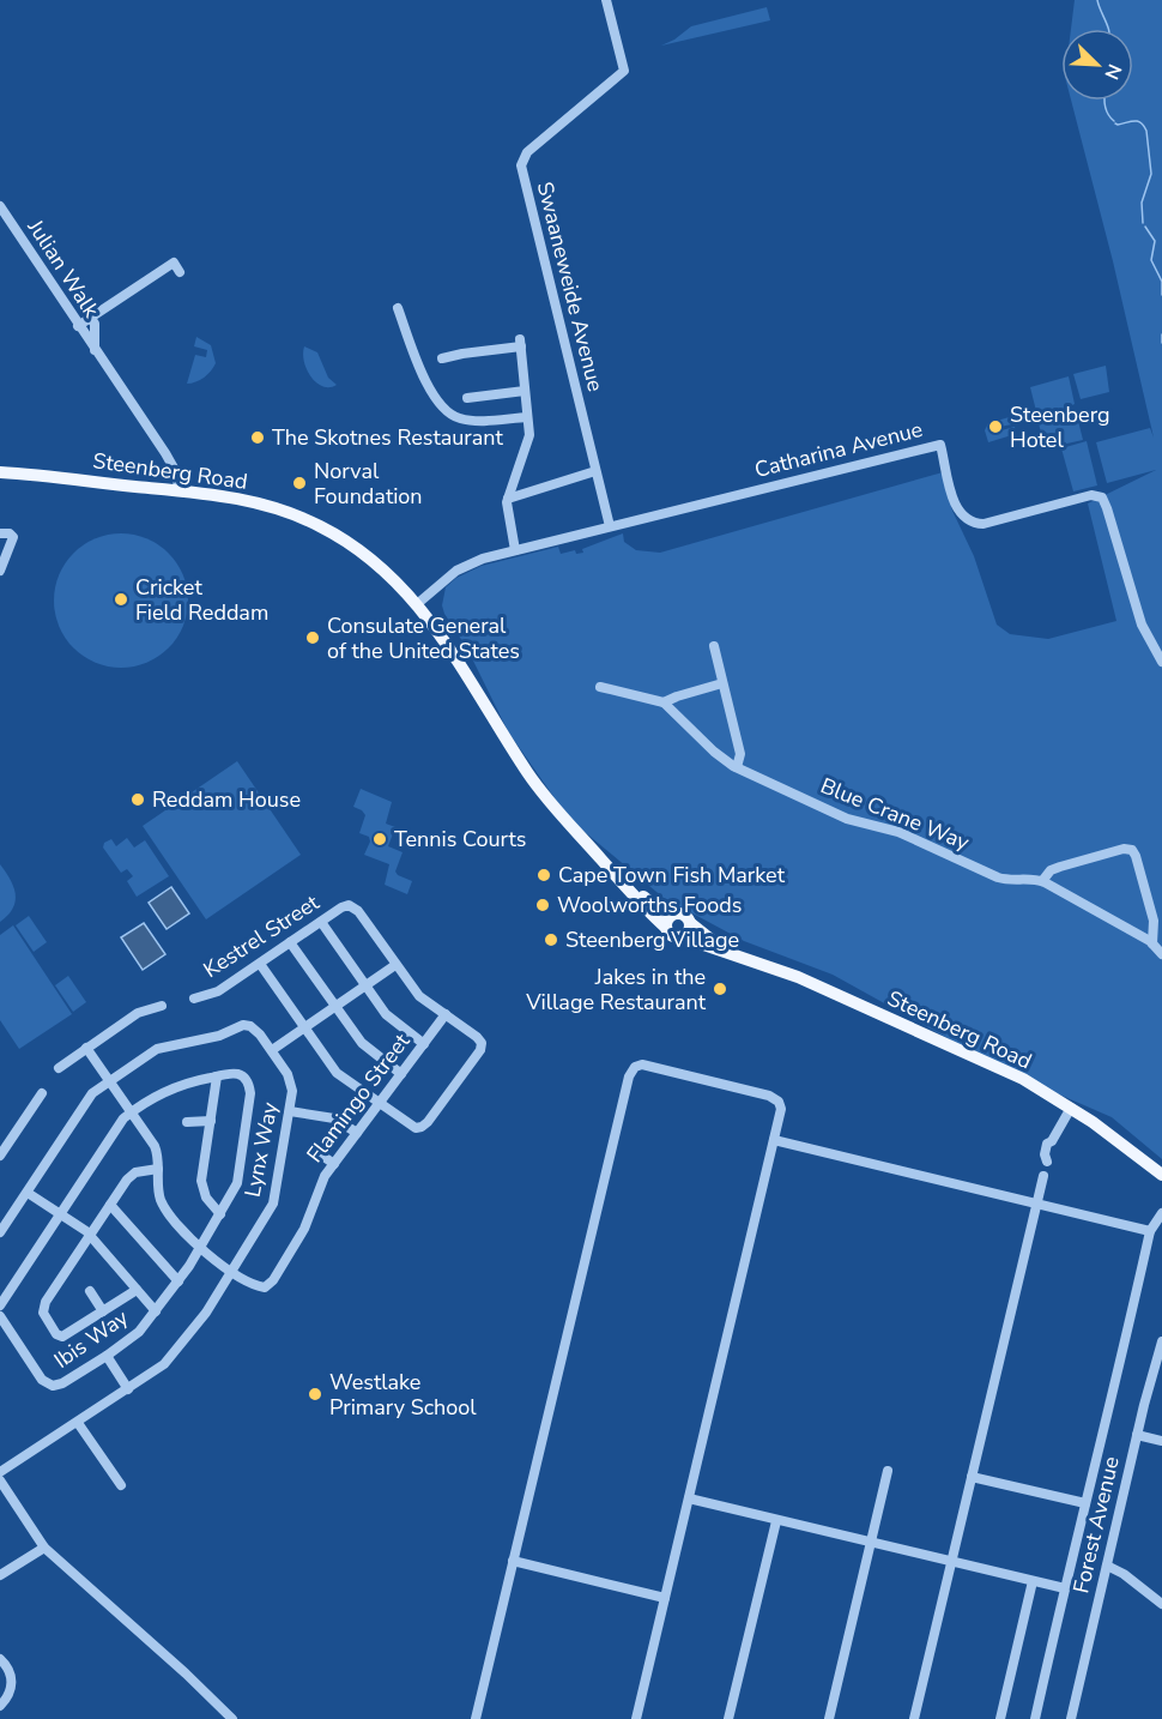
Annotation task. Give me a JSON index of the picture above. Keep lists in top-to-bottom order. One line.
{"streets":{"main road":["Steenberg Road"],"street":["Julian Walk","Swaaneweide Avenue","Catharina Avenue","Blue Crane Way","Kestrel Street","Flamingo Street","Lynx Way","Ibis Way","Forest Avenue"]},"crossings":[["Julian Walk","Steenberg Road"],["Swaaneweide Avenue","Catharina Avenue"],["Catharina Avenue","Steenberg Road"],["Flamingo Street","Lynx Way"]],"places":["Steenberg Hotel","The Skotnes Restaurant","Norval Foundation","Cricket Field Reddam","Consulate General of the United States","Reddam House","Tennis Courts","Cape Town Fish Market","Woolworths Foods","Steenberg Village","Jakes in the Village Restaurant","Westlake Primary School"],"north":"bottom right"}
